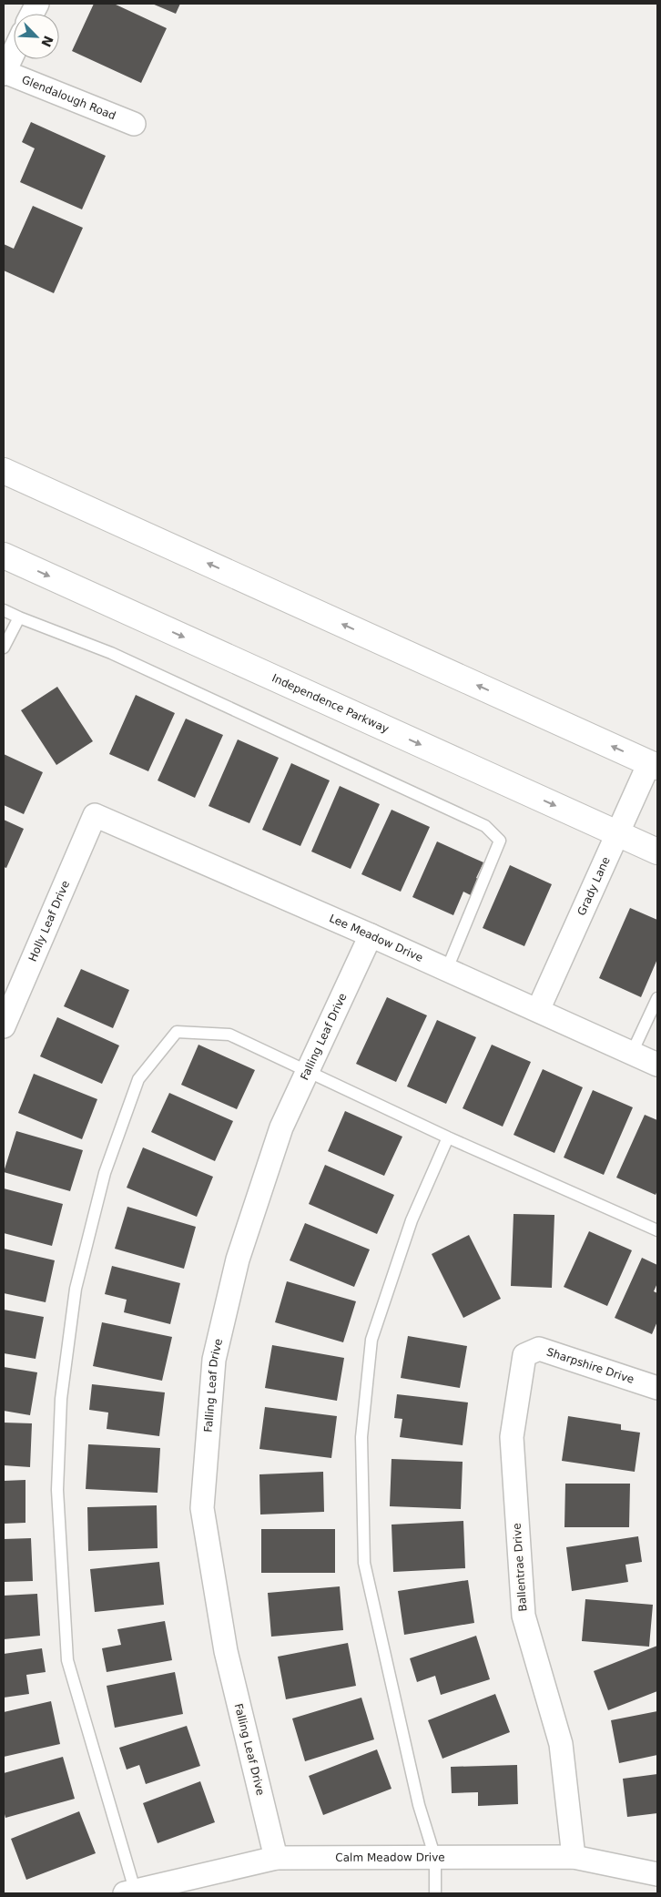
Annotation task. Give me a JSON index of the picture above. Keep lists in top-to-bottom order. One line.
{"streets":{"main road":["Independence Parkway"],"street":["Glendalough Road","Grady Lane","Holly Leaf Drive","Lee Meadow Drive","Falling Leaf Drive","Sharpshire Drive","Ballentrae Drive","Calm Meadow Drive"]},"crossings":[["Independence Parkway","Grady Lane"],["Grady Lane","Lee Meadow Drive"],["Holly Leaf Drive","Lee Meadow Drive"],["Lee Meadow Drive","Falling Leaf Drive"],["Falling Leaf Drive","Calm Meadow Drive"],["Sharpshire Drive","Ballentrae Drive"],["Ballentrae Drive","Calm Meadow Drive"]],"north":"bottom right"}
